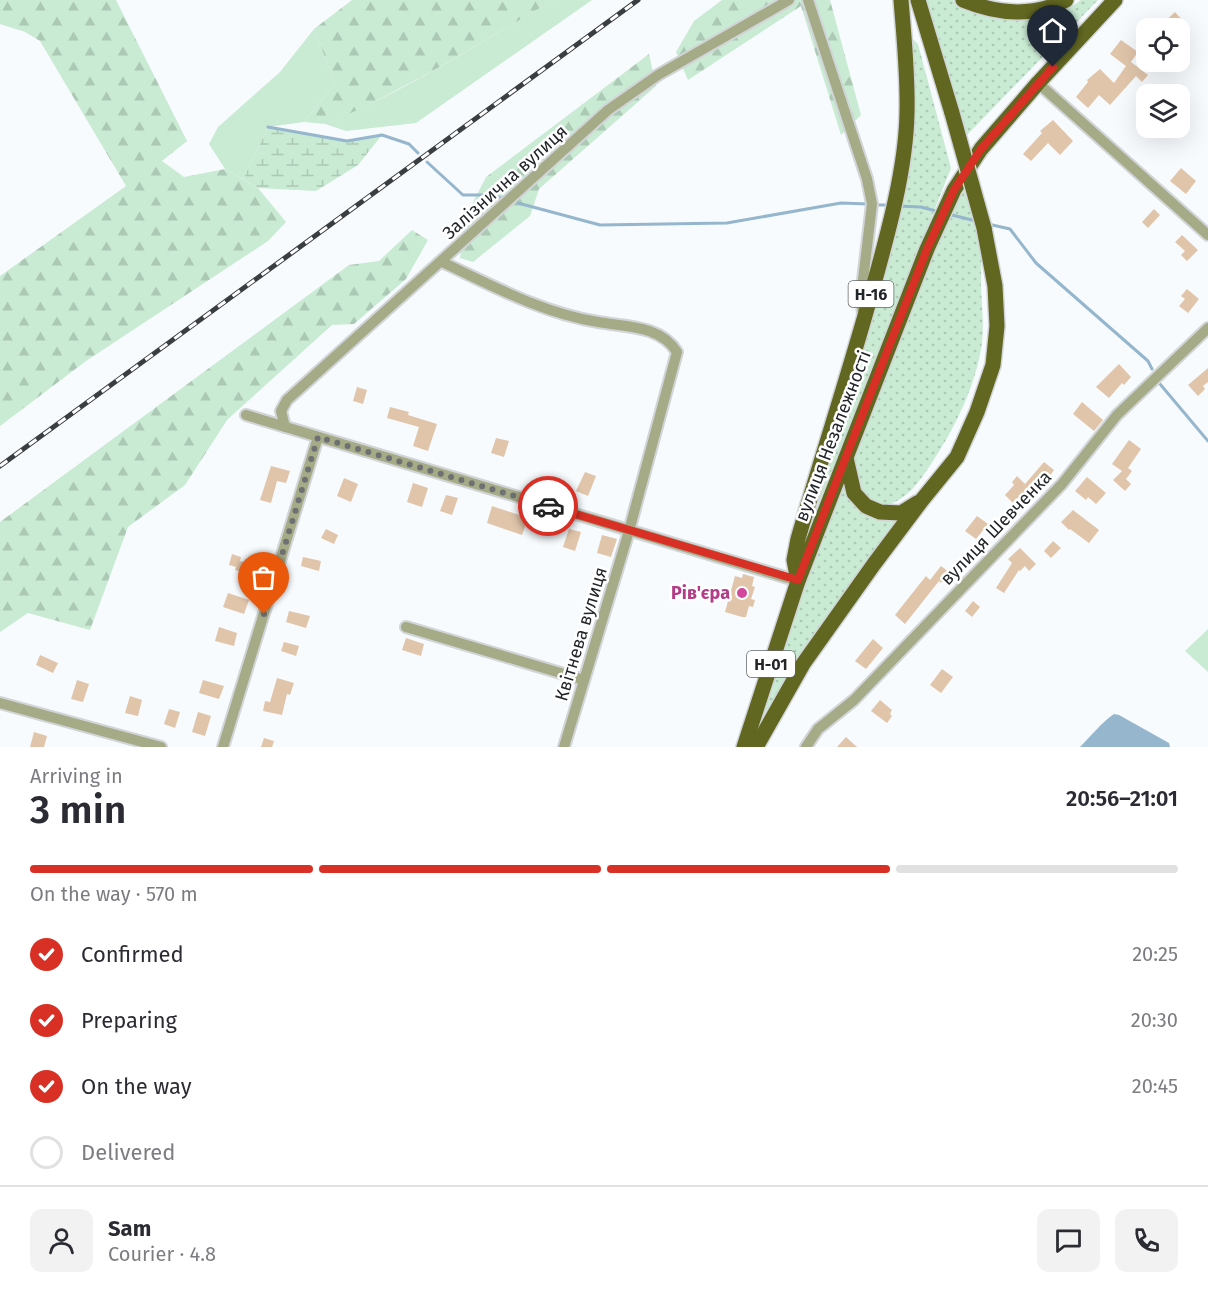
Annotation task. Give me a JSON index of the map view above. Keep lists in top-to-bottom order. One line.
{"streets":{"main road":["Н-16","вулиця Незалежності","Н-01"],"street":["Залізнична вулиця","вулиця Шевченка","Квітнева вулиця"]},"crossings":[["Залізнична вулиця","Квітнева вулиця"],["Н-16","вулиця Незалежності"],["вулиця Незалежності","Н-01"]],"places":["Рів'єра"],"page":{"heading":["3 min","Arriving in","20:56–21:01"],"panel":["Sam","Courier · 4.8"],"bar":"On the way · 570 m","list":[["Confirmed","20:25"],["Preparing","20:30"],["On the way","20:45"],"Delivered"]}}
